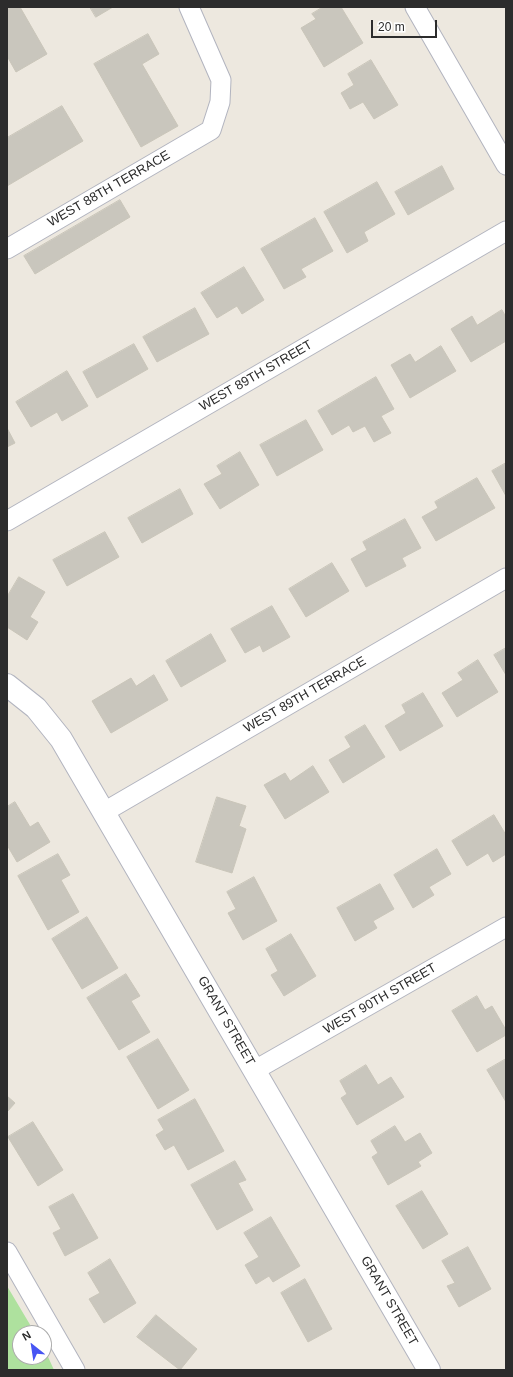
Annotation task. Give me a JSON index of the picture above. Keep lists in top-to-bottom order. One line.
{"streets":{"street":["WEST 88TH TERRACE","WEST 89TH STREET","WEST 89TH TERRACE","WEST 90TH STREET","GRANT STREET"]},"crossings":[["WEST 89TH TERRACE","GRANT STREET"],["WEST 90TH STREET","GRANT STREET"]],"scale_bar":"20 m","north":"top left"}
